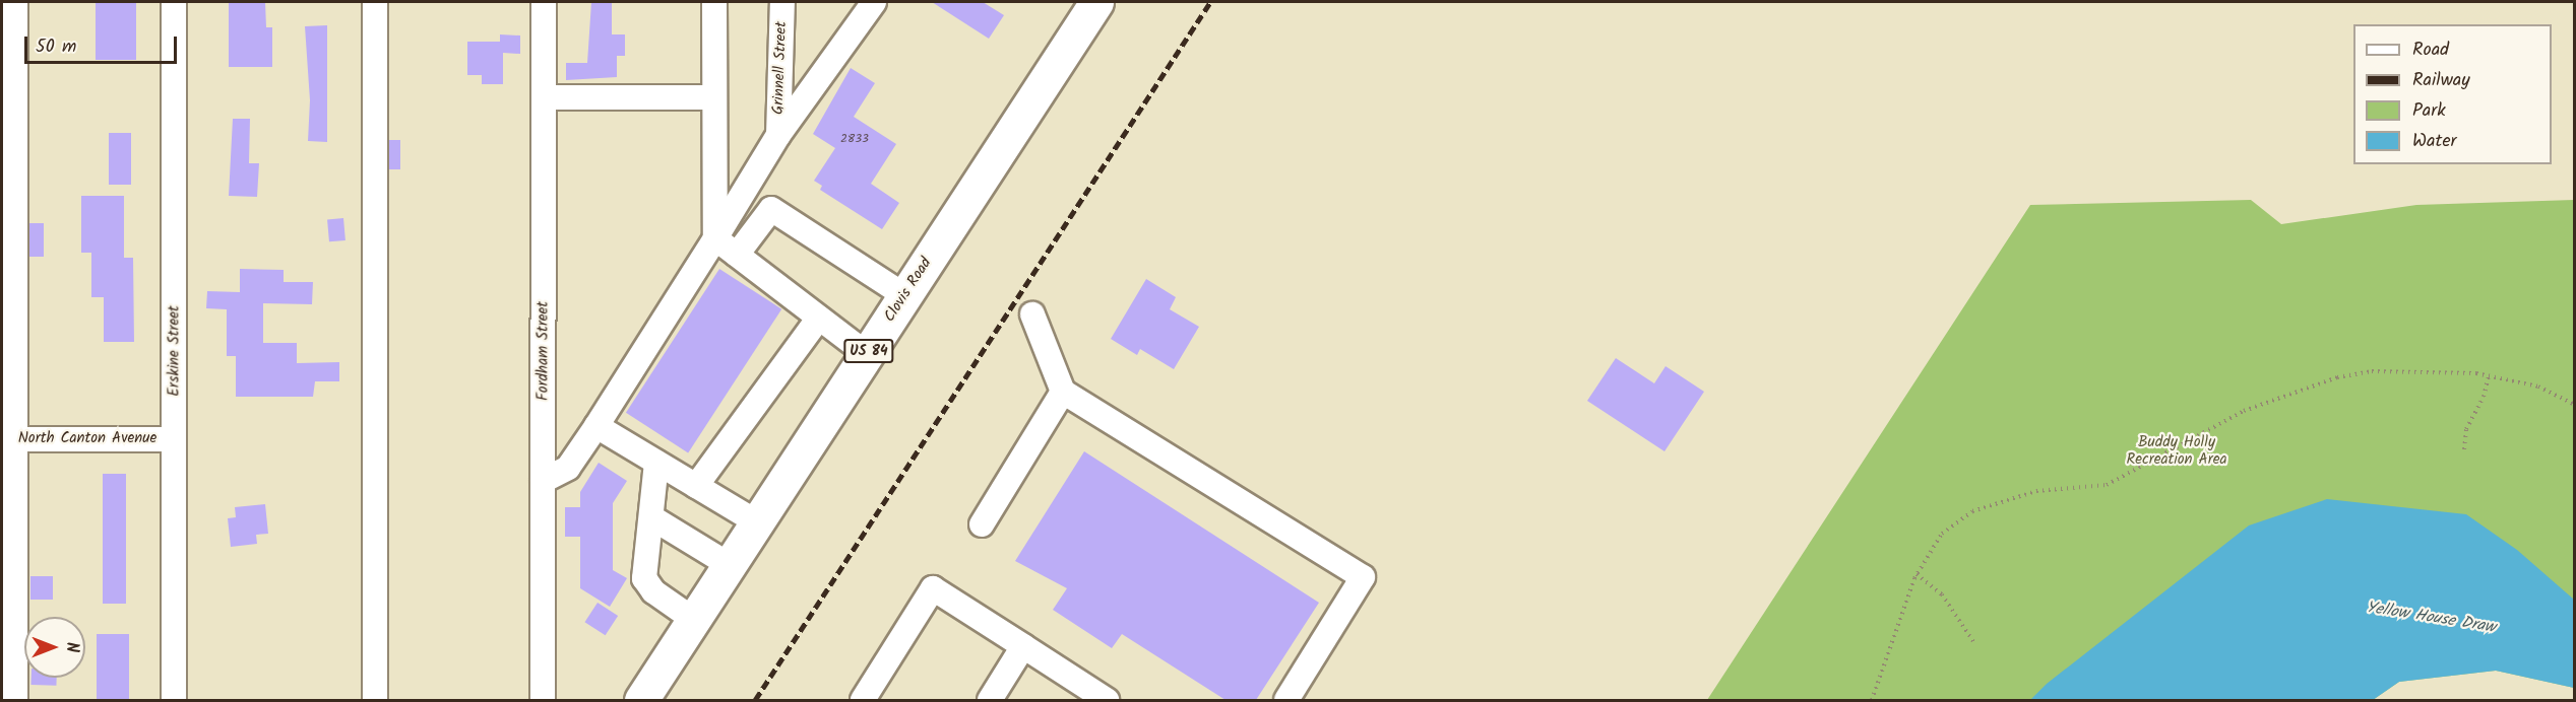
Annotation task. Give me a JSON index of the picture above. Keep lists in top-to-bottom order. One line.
{"streets":{"highway":["Clovis Road","US 84"],"street":["Grinnell Street","Erskine Street","Fordham Street","North Canton Avenue"]},"crossings":[["Erskine Street","North Canton Avenue"]],"water":["Yellow House Draw"],"parks":["Buddy Holly Recreation Area"],"house_numbers":["2833"],"legend":["Road","Railway","Park","Water"],"scale_bar":"50 m","north":"right"}
